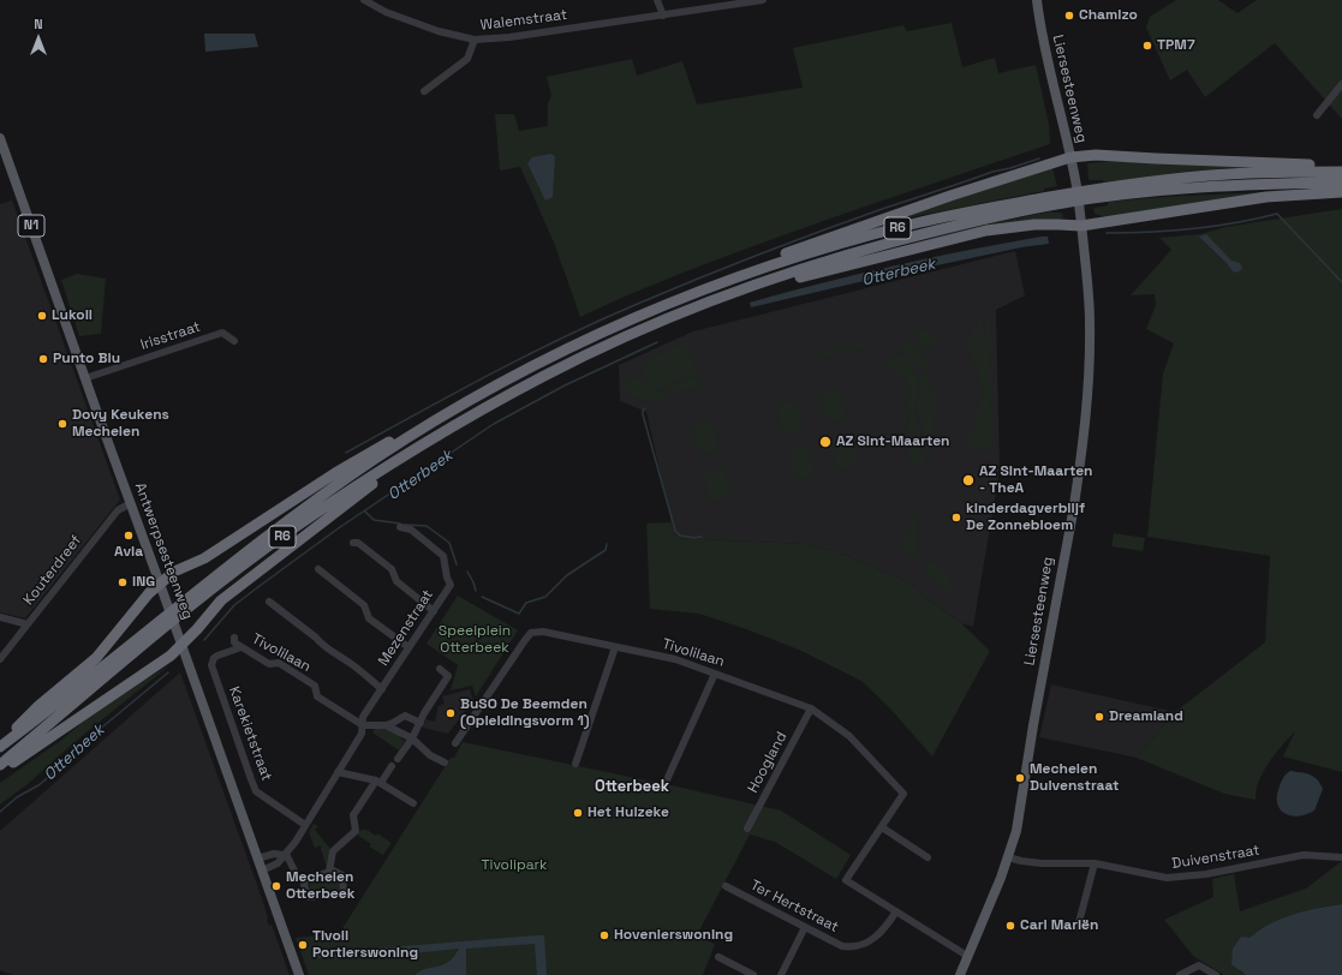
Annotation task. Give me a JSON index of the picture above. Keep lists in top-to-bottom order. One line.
{"streets":{"highway":["R6"],"main road":["Liersesteenweg","N1","Antwerpsesteenweg"],"street":["Walemstraat","Irisstraat","Kouterdreef","Mezenstraat","Tivolilaan","Karekietstraat","Hoogland","Duivenstraat","Ter Hertstraat"]},"crossings":[["Liersesteenweg","Tivolilaan"],["Liersesteenweg","Duivenstraat"],["Irisstraat","Antwerpsesteenweg"],["Antwerpsesteenweg","Kouterdreef"],["Mezenstraat","Tivolilaan"],["Tivolilaan","Karekietstraat"],["Tivolilaan","Hoogland"],["Tivolilaan","Ter Hertstraat"]],"districts":["Otterbeek"],"water":["Otterbeek"],"parks":["Speelplein Otterbeek","Tivolipark"],"places":["Chamizo","TPM7","Lukoil","Punto Blu","Dovy Keukens Mechelen","AZ Sint-Maarten","AZ Sint-Maarten - TheA","kinderdagverblijf De Zonnebloem","Avia","ING","BuSO De Beemden (Opleidingsvorm 1)","Dreamland","Mechelen Duivenstraat","Het Huizeke","Mechelen Otterbeek","Carl Mariën","Hovenierswoning","Tivoli Portierswoning"],"north":"top"}
